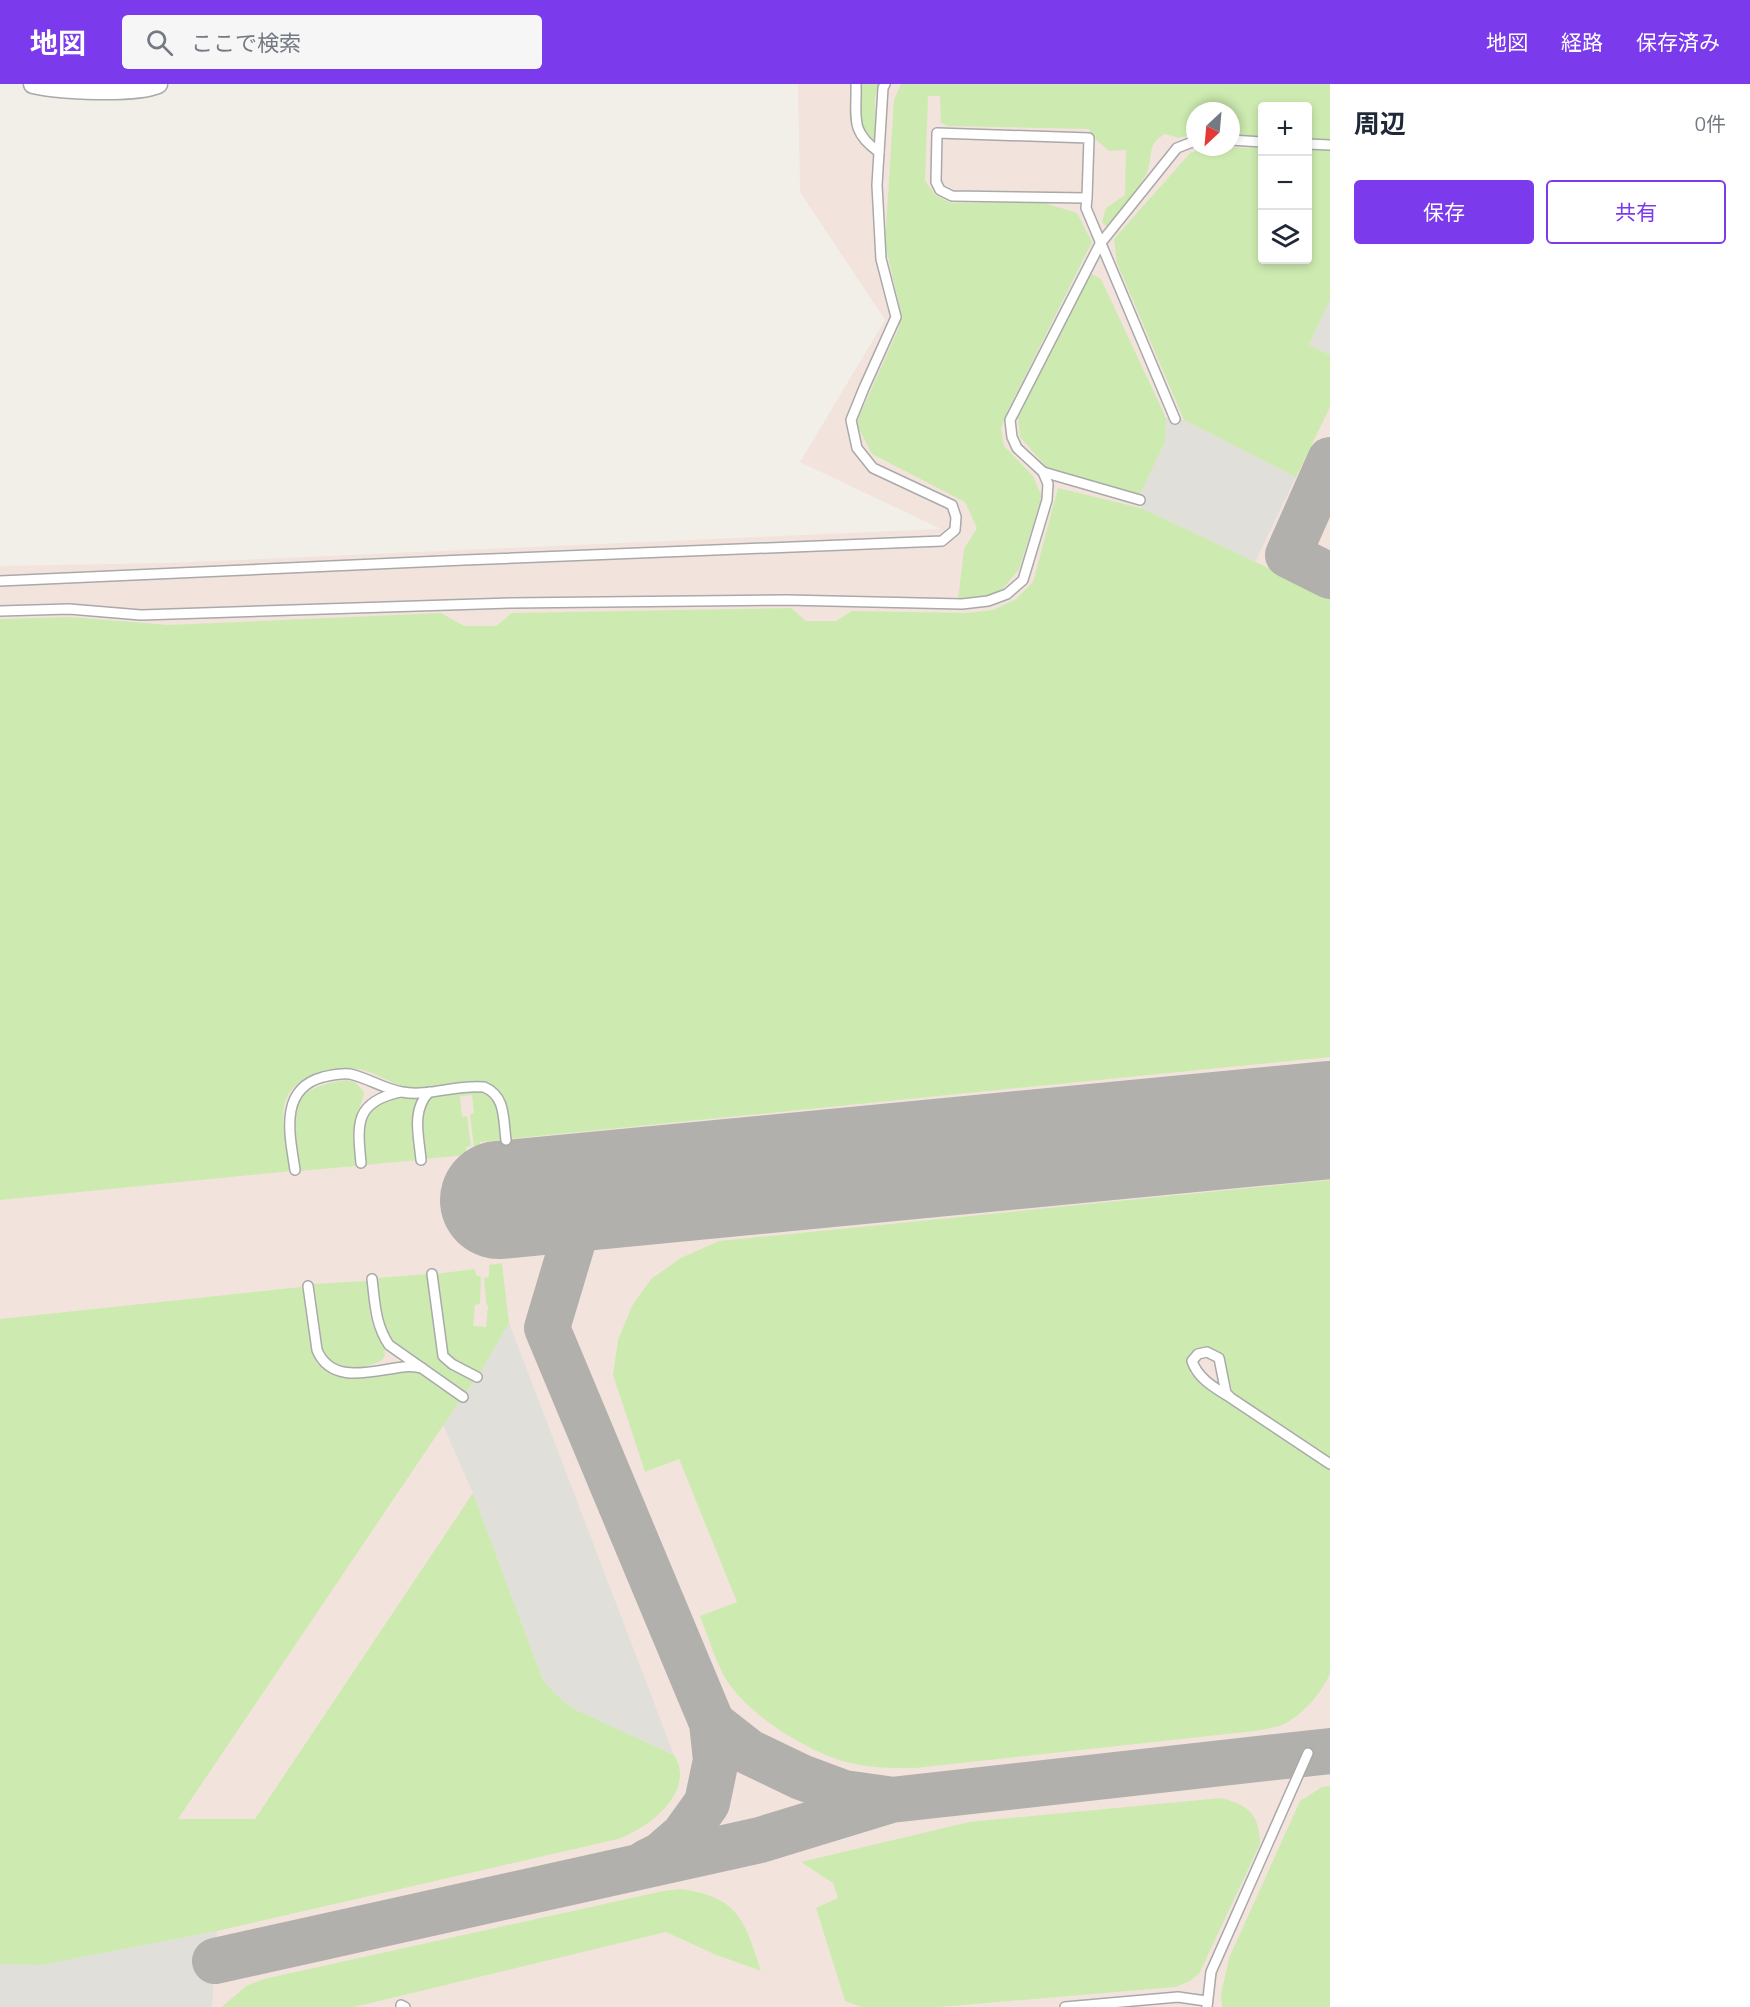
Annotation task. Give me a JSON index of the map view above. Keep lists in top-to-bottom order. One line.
{"north":"bottom left","page":{"header":"地図","search":"ここで検索","nav":["地図","経路","保存済み"],"heading":["周辺","0件"],"map_buttons":["+","−"],"buttons":["保存","共有"]}}
